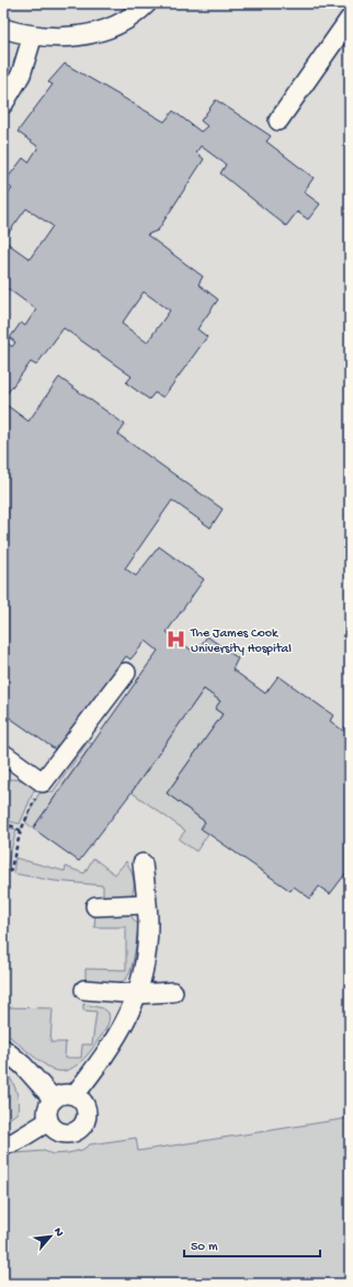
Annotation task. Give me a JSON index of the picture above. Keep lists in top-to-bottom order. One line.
{"places":{"hospital":["The James Cook University Hospital"]},"scale_bar":"50 m","north":"top right"}
